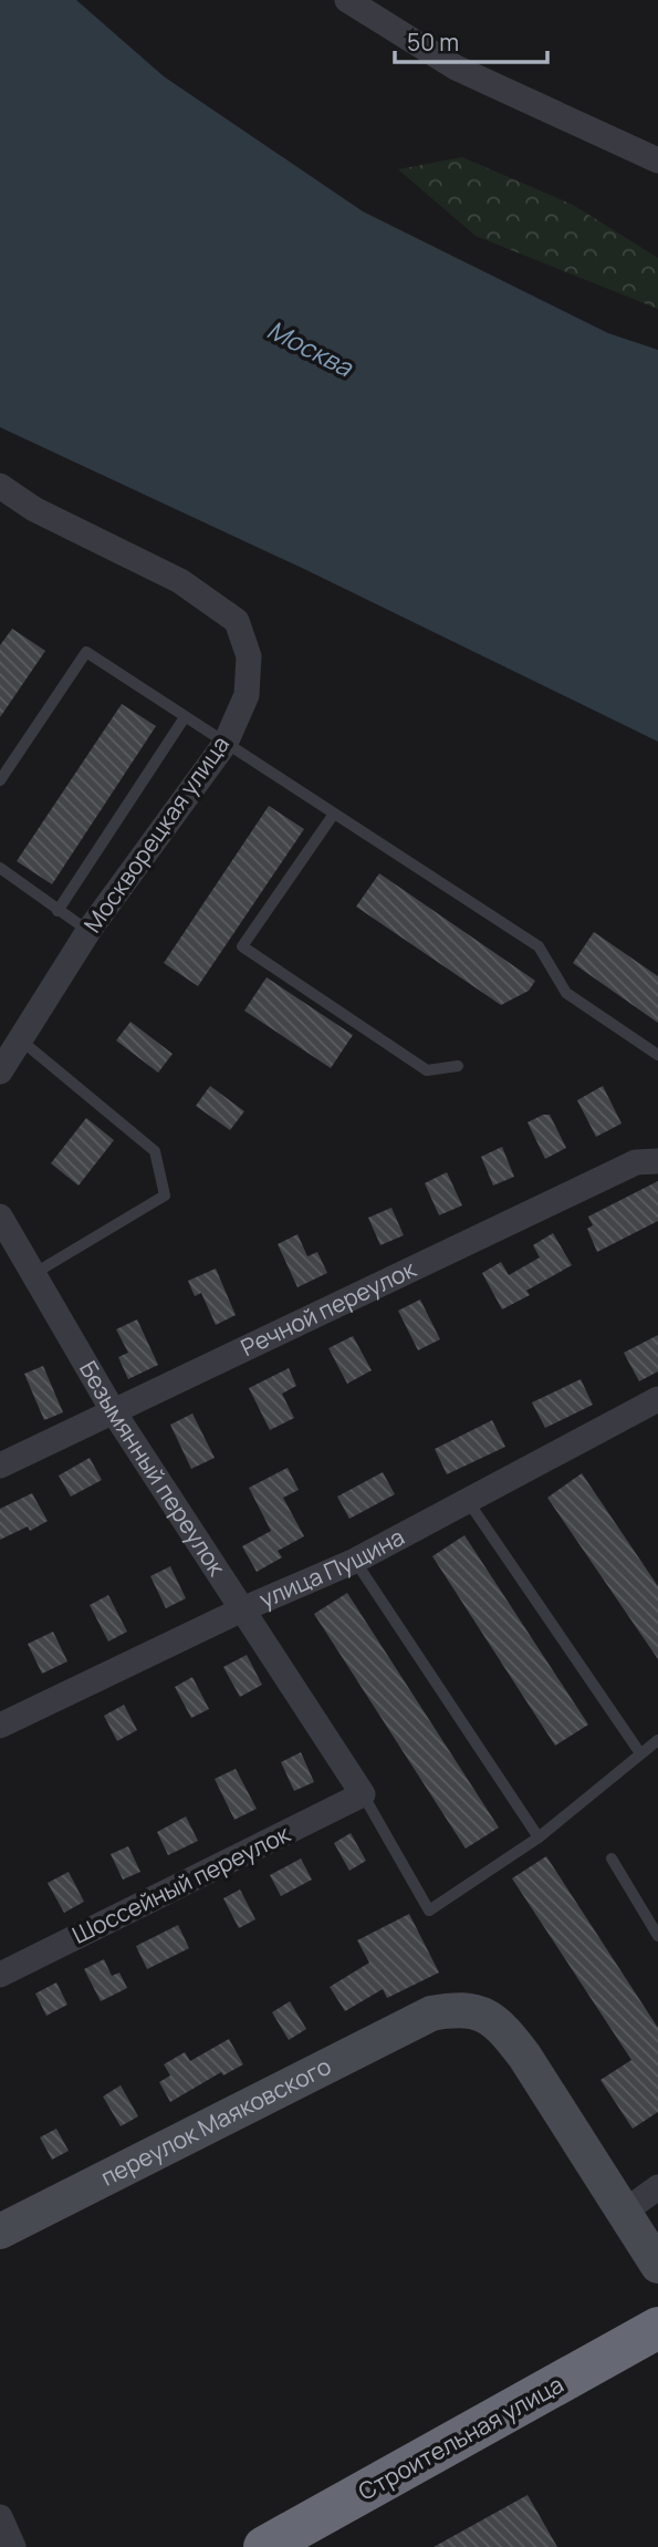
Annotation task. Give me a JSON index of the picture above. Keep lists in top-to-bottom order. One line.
{"streets":{"highway":["Строительная улица"],"street":["Москворецкая улица","Речной переулок","Безымянный переулок","улица Пущина","Шоссейный переулок","переулок Маяковского"]},"crossings":[["Речной переулок","Безымянный переулок"],["Безымянный переулок","улица Пущина"],["Безымянный переулок","Шоссейный переулок"]],"water":["Москва"],"scale_bar":"50 m"}
